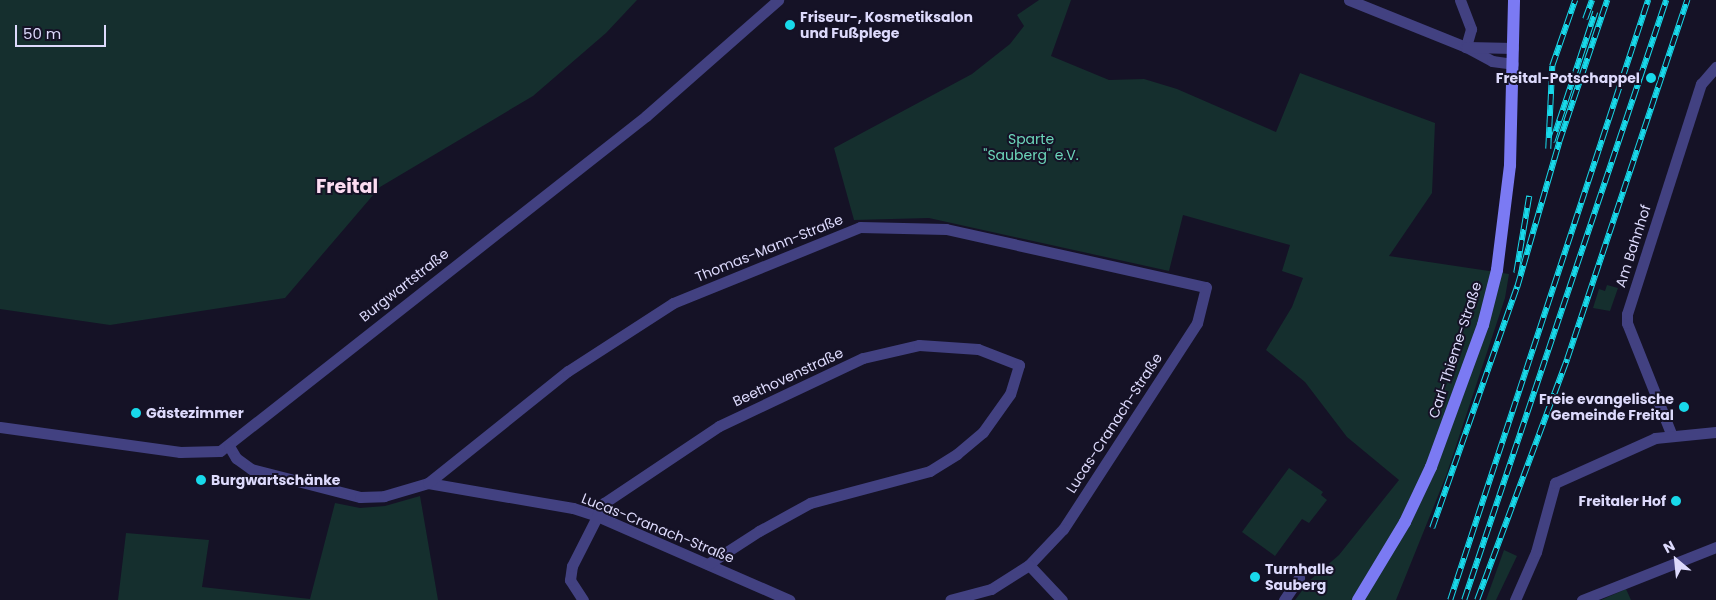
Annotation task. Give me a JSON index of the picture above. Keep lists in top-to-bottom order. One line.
{"streets":{"main road":["Carl-Thieme-Straße"],"street":["Am Bahnhof","Thomas-Mann-Straße","Burgwartstraße","Beethovenstraße","Lucas-Cranach-Straße"]},"crossings":[["Thomas-Mann-Straße","Lucas-Cranach-Straße"],["Burgwartstraße","Lucas-Cranach-Straße"],["Beethovenstraße","Lucas-Cranach-Straße"]],"districts":["Freital"],"parks":["Sparte \"Sauberg\" e.V."],"places":["Friseur-, Kosmetiksalon und Fußplege","Freital-Potschappel","Freie evangelische Gemeinde Freital","Gästezimmer","Burgwartschänke","Freitaler Hof","Turnhalle Sauberg"],"scale_bar":"50 m","north":"top left"}
